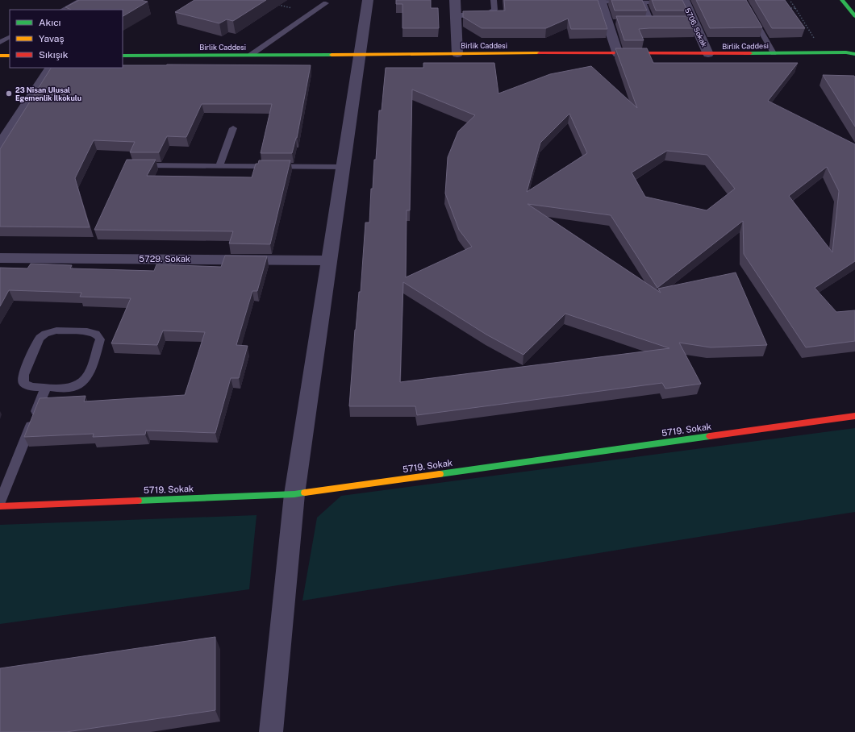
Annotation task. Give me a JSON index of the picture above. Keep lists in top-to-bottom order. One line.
{"streets":{"street":["5706. Sokak","Birlik Caddesi","5729. Sokak","5719. Sokak"]},"crossings":[["5706. Sokak","Birlik Caddesi"]],"places":["23 Nisan Ulusal Egemenlik İlkokulu"],"legend":["Akıcı","Yavaş","Sıkışık"]}
